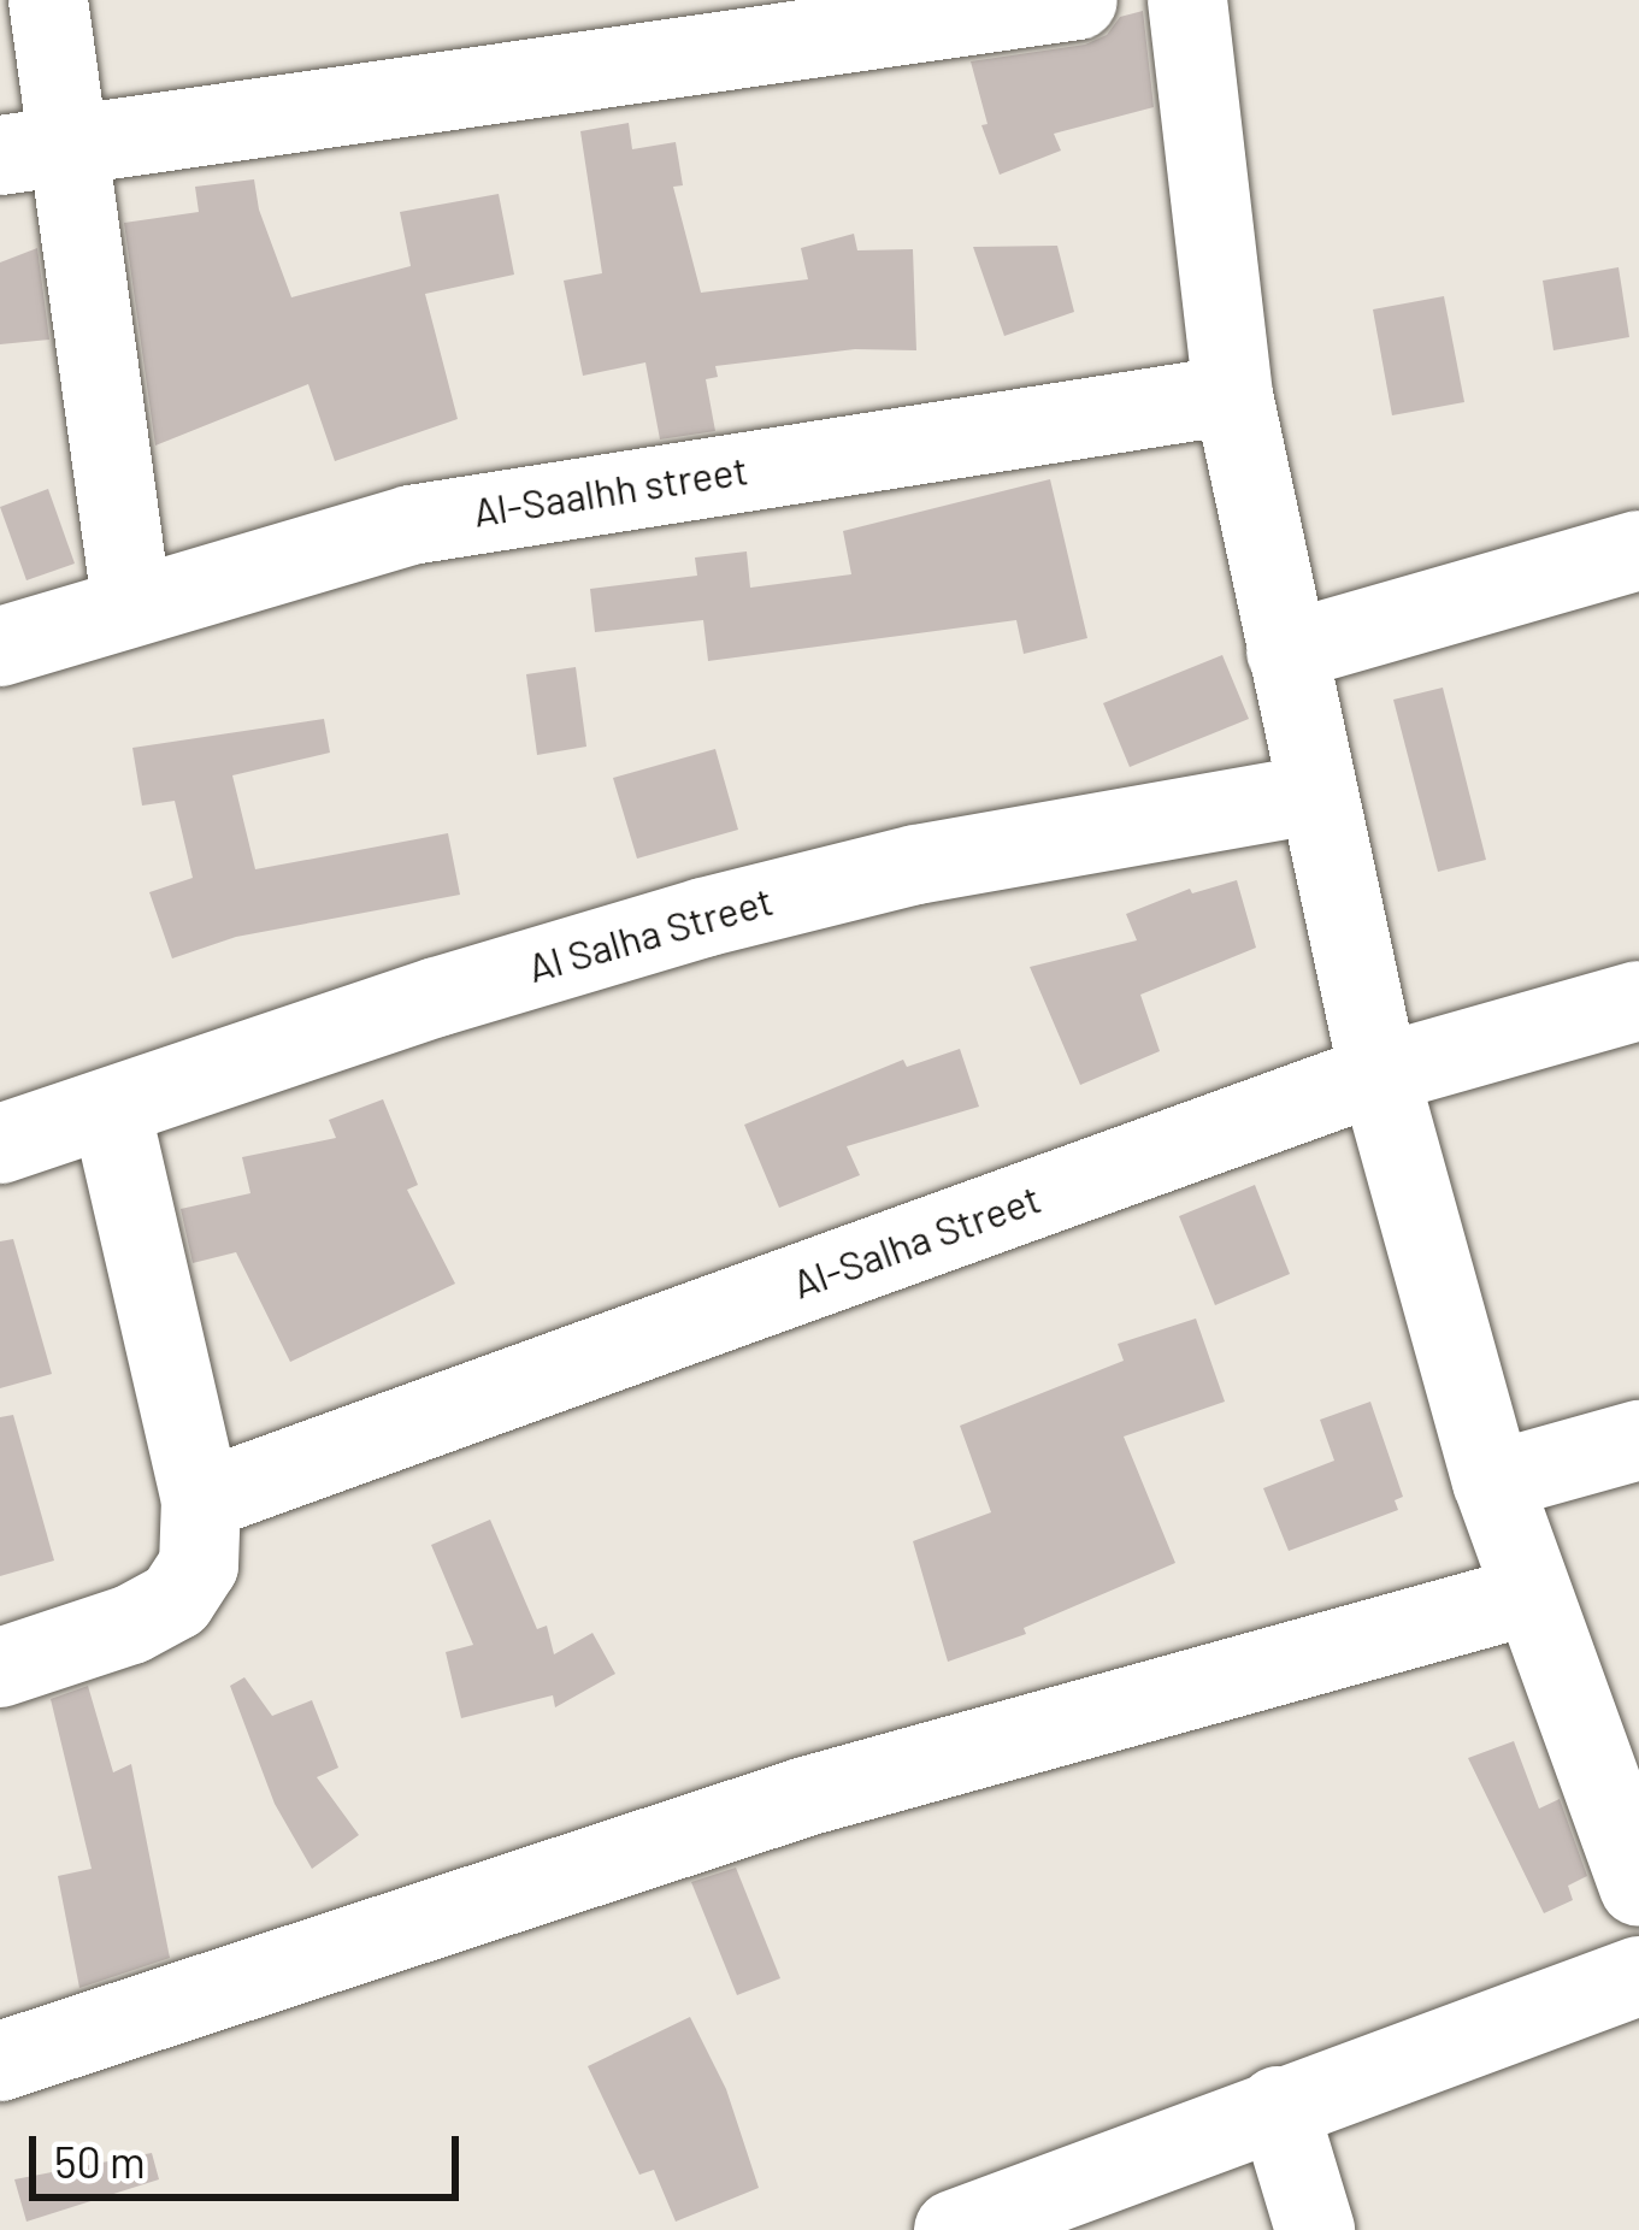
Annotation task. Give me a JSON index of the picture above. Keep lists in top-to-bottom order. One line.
{"streets":{"street":["Al-Saalhh street","Al Salha Street","Al-Salha Street"]},"scale_bar":"50 m"}
